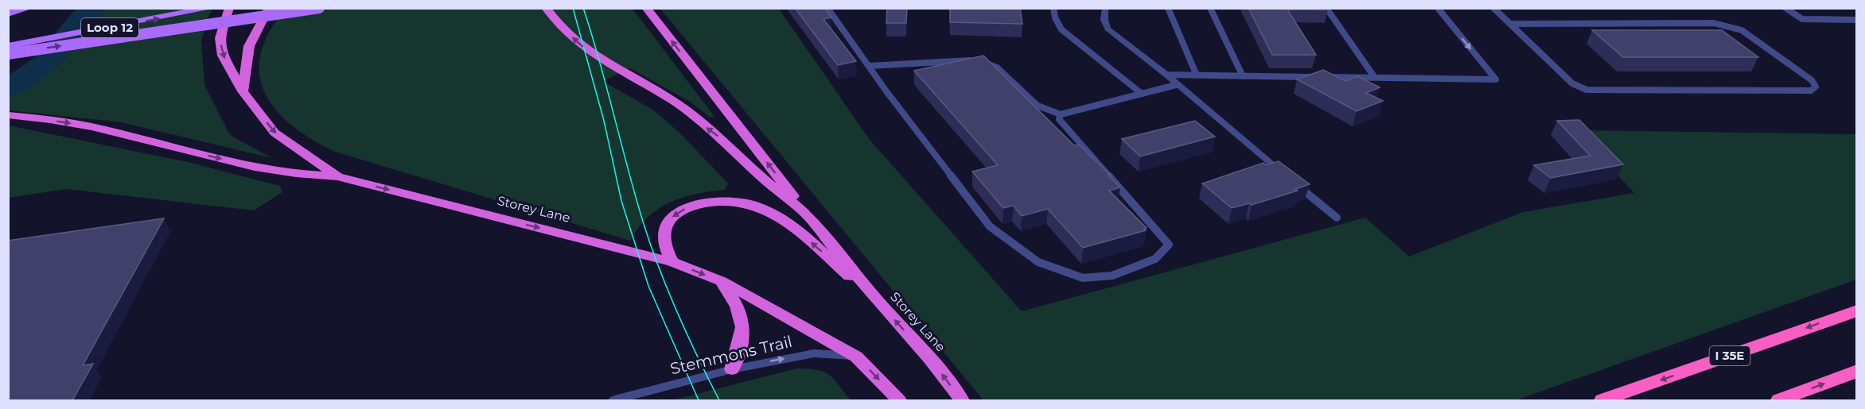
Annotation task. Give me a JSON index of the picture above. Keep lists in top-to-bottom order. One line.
{"streets":{"highway":["Storey Lane","I 35E"],"main road":["Loop 12"],"street":["Stemmons Trail"]},"crossings":[["Storey Lane","Stemmons Trail"]],"one_way":["Stemmons Trail"]}
